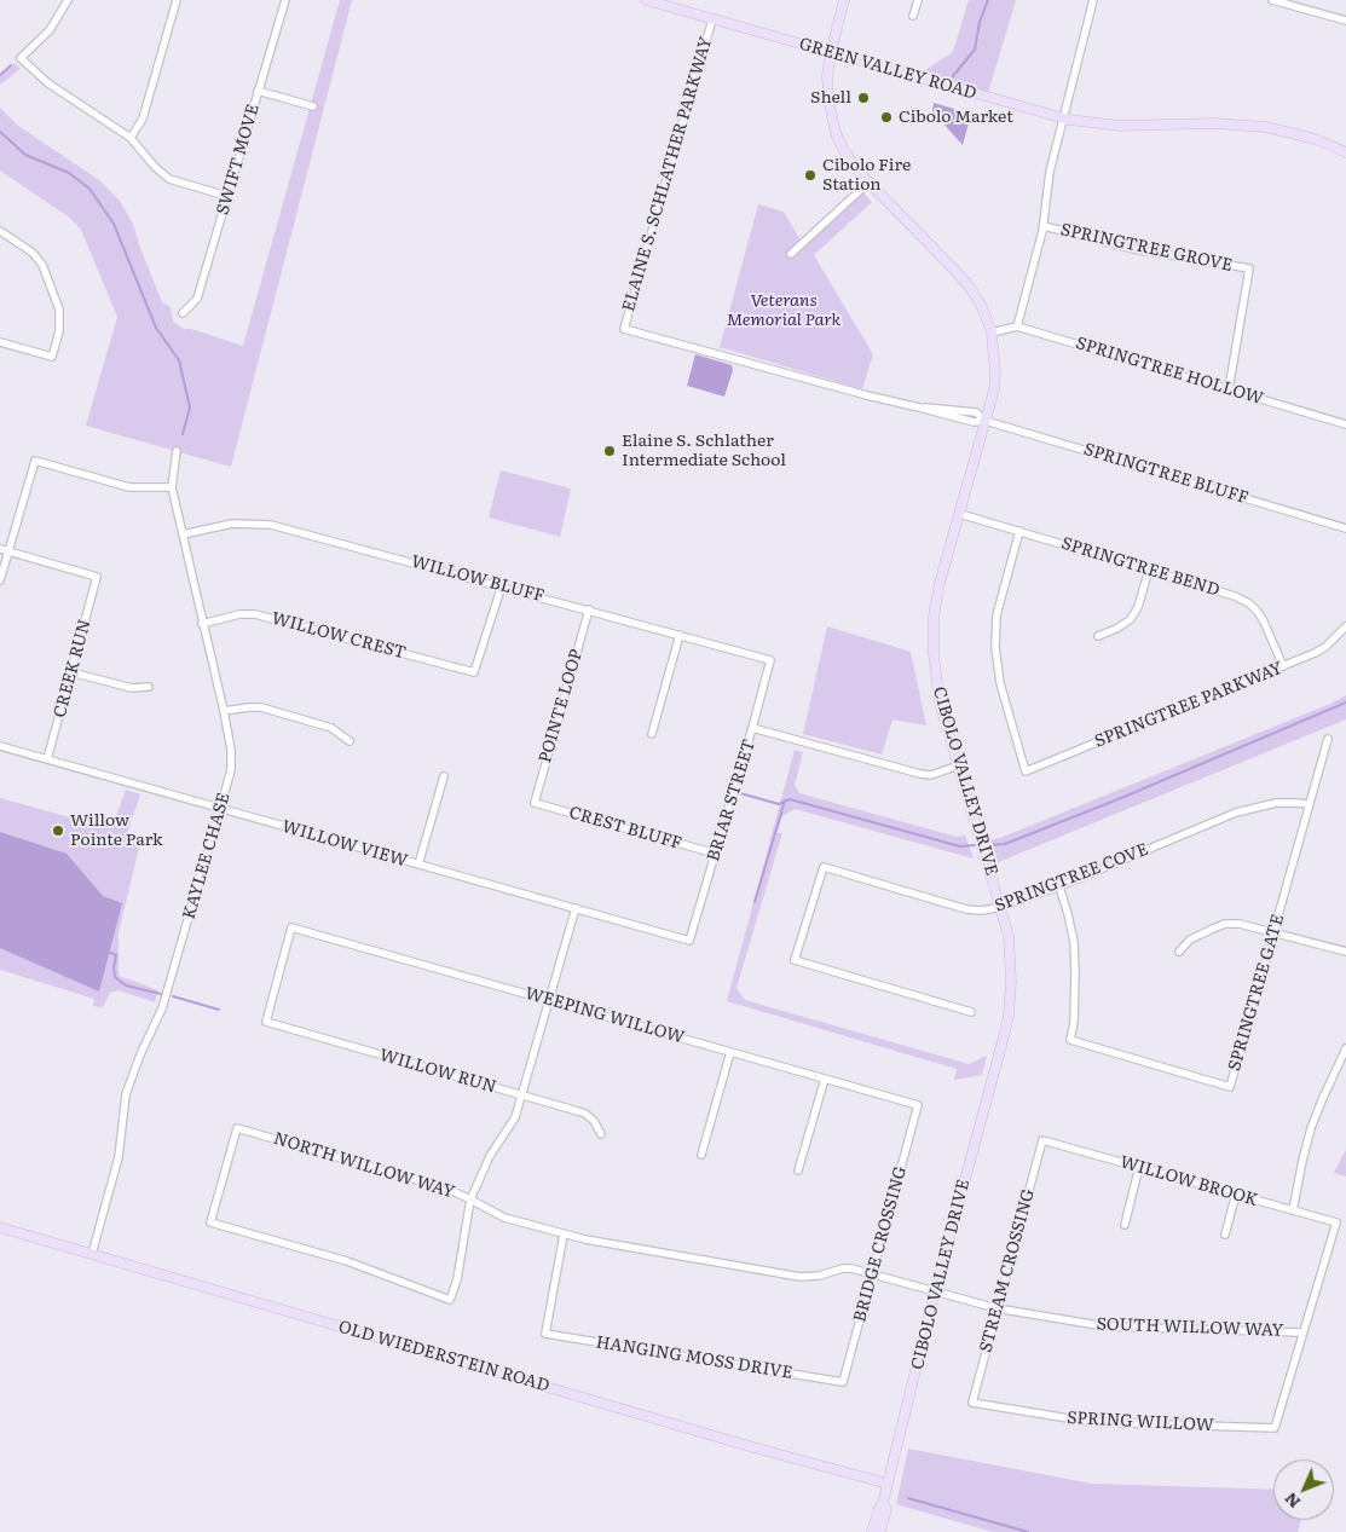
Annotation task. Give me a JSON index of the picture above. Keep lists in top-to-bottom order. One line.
{"streets":{"main road":["GREEN VALLEY ROAD","CIBOLO VALLEY DRIVE","OLD WIEDERSTEIN ROAD"],"street":["SWIFT MOVE","ELAINE S. SCHLATHER PARKWAY","SPRINGTREE GROVE","SPRINGTREE HOLLOW","SPRINGTREE BLUFF","SPRINGTREE BEND","WILLOW BLUFF","WILLOW CREST","CREEK RUN","SPRINGTREE PARKWAY","POINTE LOOP","BRIAR STREET","CREST BLUFF","WILLOW VIEW","KAYLEE CHASE","SPRINGTREE COVE","SPRINGTREE GATE","WEEPING WILLOW","WILLOW RUN","NORTH WILLOW WAY","WILLOW BROOK","BRIDGE CROSSING","STREAM CROSSING","SOUTH WILLOW WAY","HANGING MOSS DRIVE","SPRING WILLOW"]},"crossings":[["GREEN VALLEY ROAD","ELAINE S. SCHLATHER PARKWAY"],["GREEN VALLEY ROAD","CIBOLO VALLEY DRIVE"],["ELAINE S. SCHLATHER PARKWAY","SPRINGTREE BLUFF"],["SPRINGTREE GROVE","SPRINGTREE HOLLOW"],["SPRINGTREE HOLLOW","CIBOLO VALLEY DRIVE"],["SPRINGTREE BLUFF","CIBOLO VALLEY DRIVE"],["SPRINGTREE BEND","SPRINGTREE PARKWAY"],["SPRINGTREE BEND","CIBOLO VALLEY DRIVE"],["WILLOW BLUFF","WILLOW CREST"],["WILLOW BLUFF","POINTE LOOP"],["WILLOW BLUFF","BRIAR STREET"],["WILLOW BLUFF","KAYLEE CHASE"],["WILLOW CREST","KAYLEE CHASE"],["CREEK RUN","WILLOW VIEW"],["POINTE LOOP","CREST BLUFF"],["CIBOLO VALLEY DRIVE","SPRINGTREE COVE"],["CIBOLO VALLEY DRIVE","NORTH WILLOW WAY"],["CIBOLO VALLEY DRIVE","SOUTH WILLOW WAY"],["CIBOLO VALLEY DRIVE","OLD WIEDERSTEIN ROAD"],["BRIAR STREET","CREST BLUFF"],["BRIAR STREET","WILLOW VIEW"],["WILLOW VIEW","KAYLEE CHASE"],["KAYLEE CHASE","OLD WIEDERSTEIN ROAD"],["SPRINGTREE COVE","SPRINGTREE GATE"],["WEEPING WILLOW","WILLOW RUN"],["WEEPING WILLOW","BRIDGE CROSSING"],["NORTH WILLOW WAY","BRIDGE CROSSING"],["NORTH WILLOW WAY","SOUTH WILLOW WAY"],["NORTH WILLOW WAY","HANGING MOSS DRIVE"],["WILLOW BROOK","STREAM CROSSING"],["WILLOW BROOK","SOUTH WILLOW WAY"],["WILLOW BROOK","SPRING WILLOW"],["BRIDGE CROSSING","HANGING MOSS DRIVE"],["STREAM CROSSING","SOUTH WILLOW WAY"],["STREAM CROSSING","SPRING WILLOW"],["SOUTH WILLOW WAY","SPRING WILLOW"]],"parks":["Veterans Memorial Park"],"places":["Shell","Cibolo Market","Cibolo Fire Station","Elaine S. Schlather Intermediate School","Willow Pointe Park"],"north":"bottom left"}
